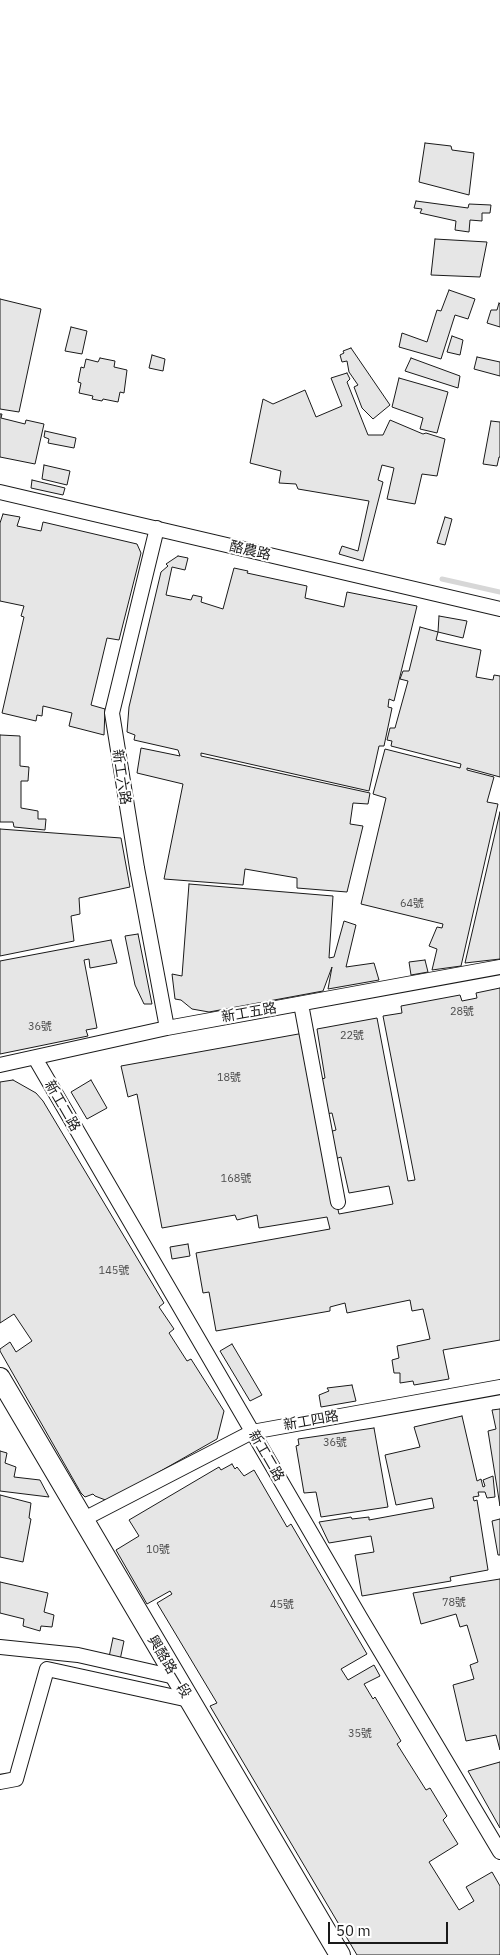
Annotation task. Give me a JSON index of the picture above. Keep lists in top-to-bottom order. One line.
{"streets":{"street":["酪農路","新工六路","新工五路","新工二路","新工四路","興酪路一段"]},"crossings":[["酪農路","新工六路"],["新工六路","新工五路"],["新工五路","新工二路"],["新工二路","新工四路"],["新工四路","興酪路一段"]],"house_numbers":["64號","28號","36號","22號","18號","168號","145號","36號","10號","78號","45號","35號"],"scale_bar":"50 m"}
